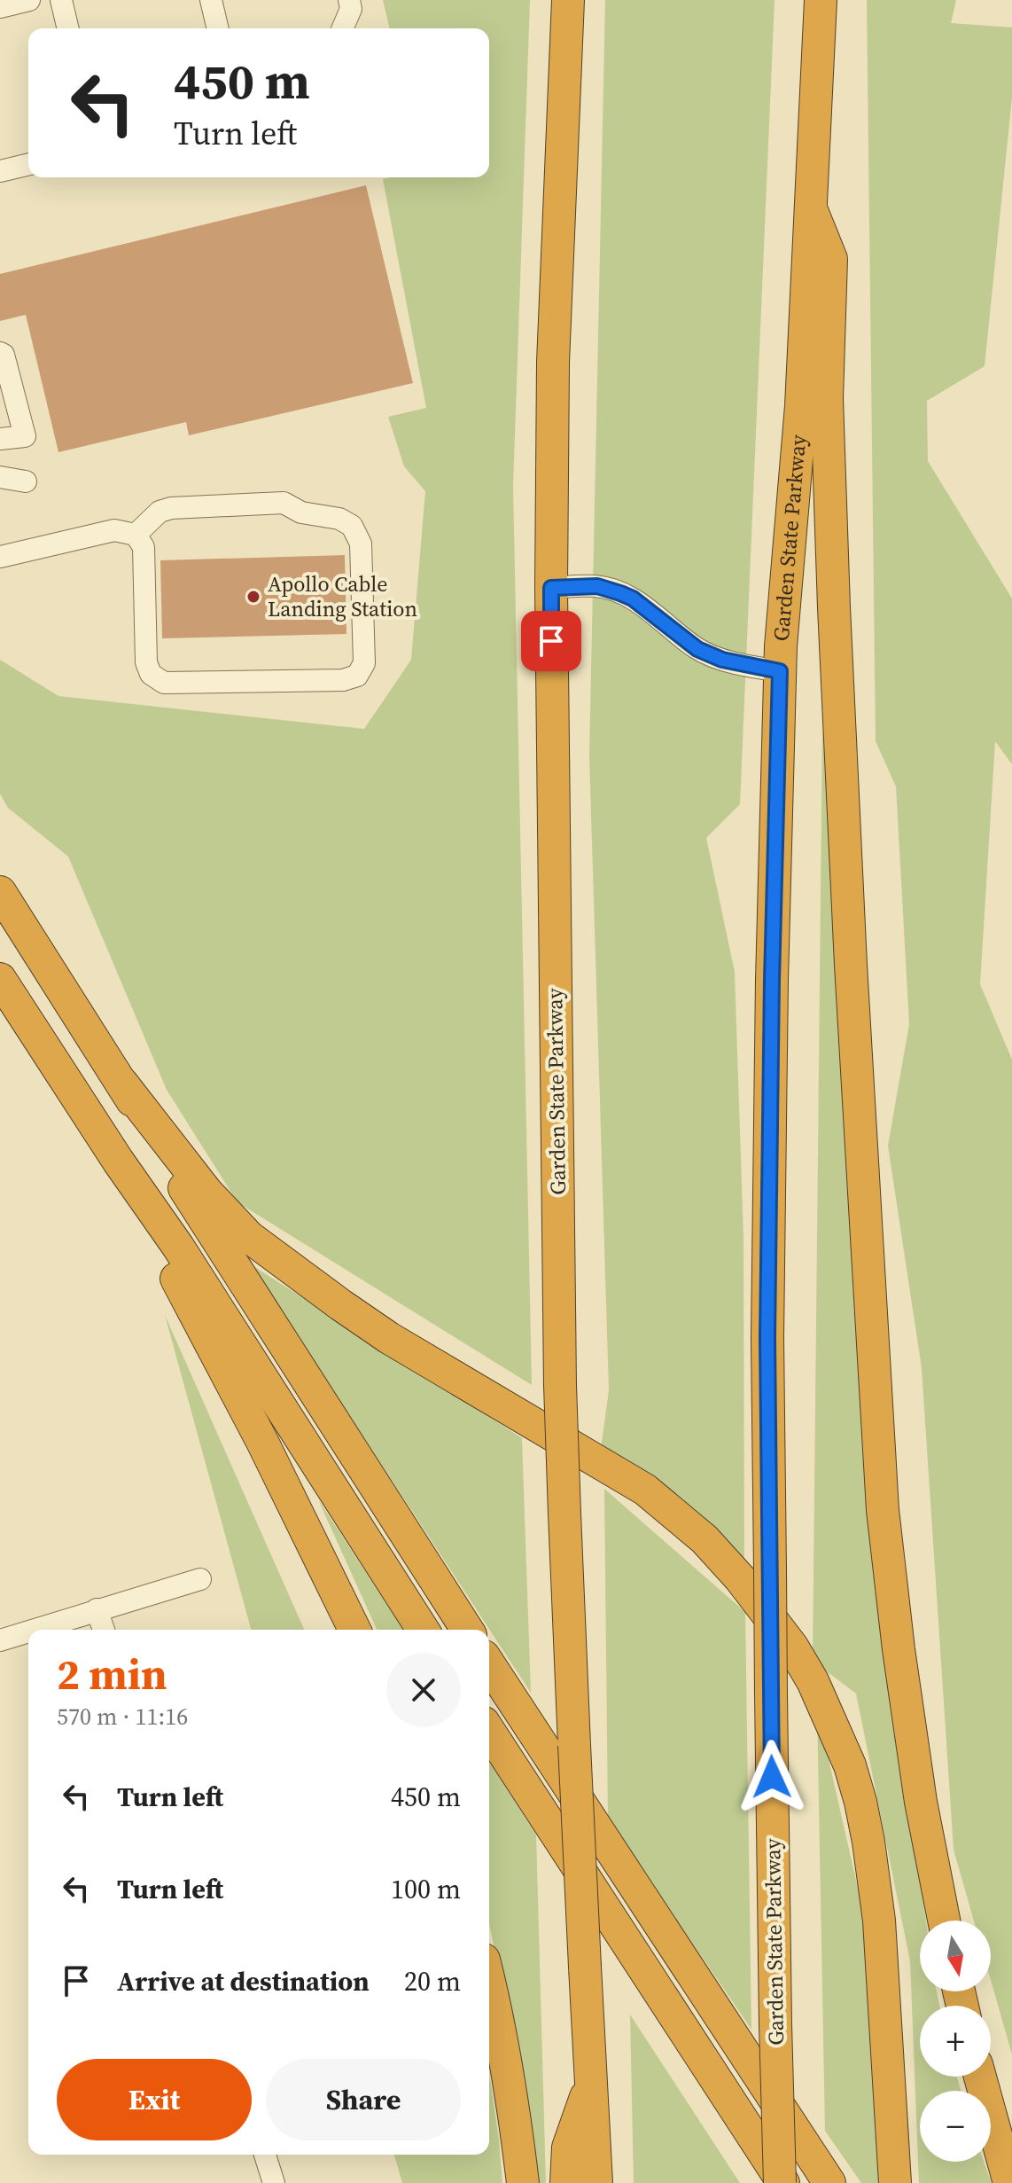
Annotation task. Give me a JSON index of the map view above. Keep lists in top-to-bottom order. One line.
{"streets":{"highway":["Garden State Parkway"]},"places":["Apollo Cable Landing Station"],"north":"bottom","page":{"turn":["450 m","Turn left"],"heading":["2 min","570 m · 11:16"],"list":[{"name":"Turn left","value":"450 m"},{"name":"Turn left","value":"100 m"},{"name":"Arrive at destination","value":"20 m"}],"map_buttons":["+","−"],"buttons":["Exit","Share"]}}
